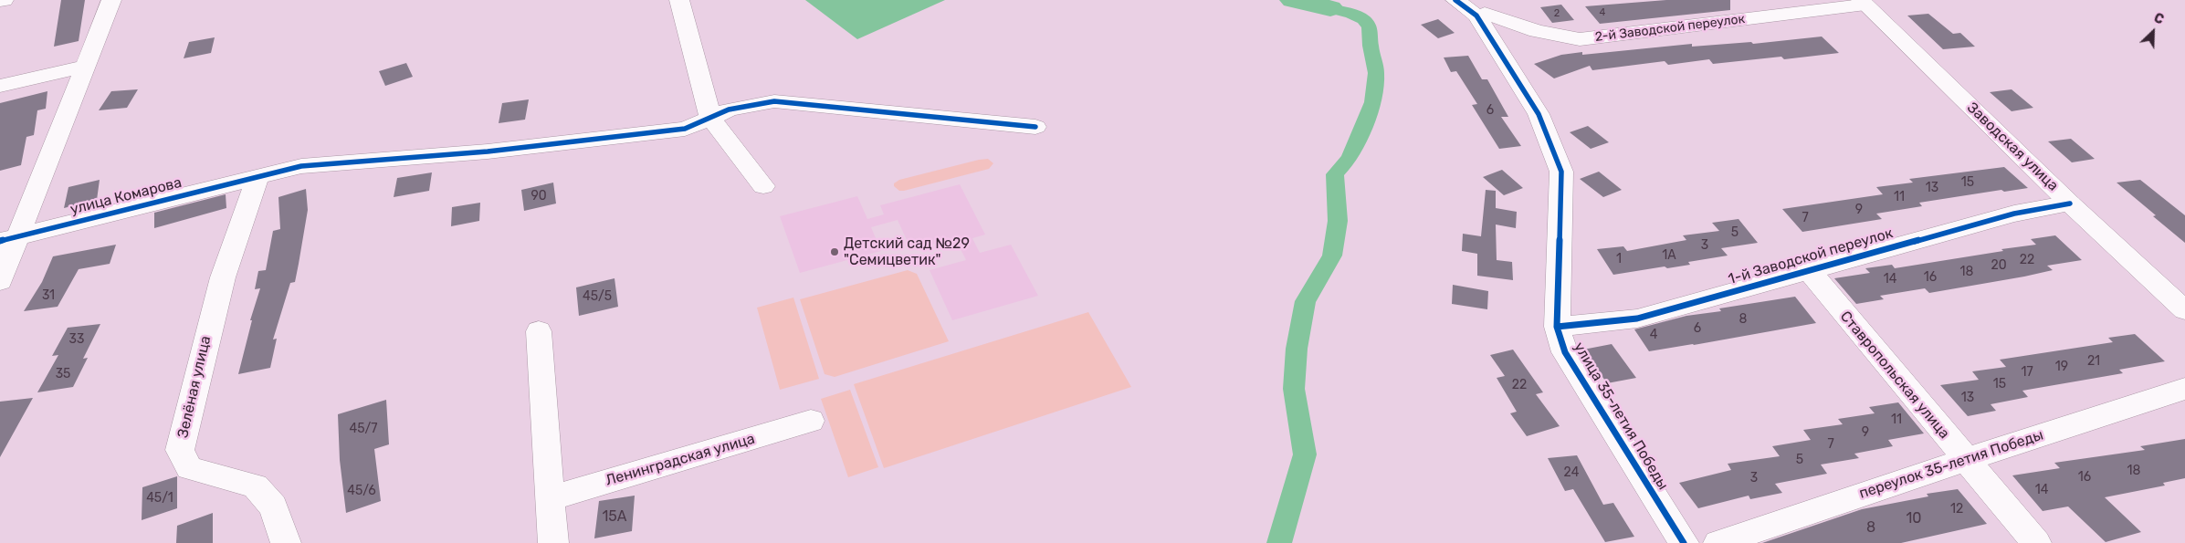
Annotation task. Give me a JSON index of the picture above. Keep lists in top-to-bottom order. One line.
{"streets":{"street":["2-й Заводской переулок","Заводская улица","улица Комарова","1-й Заводской переулок","Ставропольская улица","Зелёная улица","улица 35-летия Победы","Ленинградская улица","переулок 35-летия Победы"]},"crossings":[["2-й Заводской переулок","Заводская улица"],["2-й Заводской переулок","улица 35-летия Победы"],["Заводская улица","1-й Заводской переулок"],["улица Комарова","Зелёная улица"],["1-й Заводской переулок","Ставропольская улица"],["1-й Заводской переулок","улица 35-летия Победы"],["Ставропольская улица","переулок 35-летия Победы"]],"places":["Детский сад №29 \"Семицветик\""],"house_numbers":["4","2","6","15","13","90","11","9","7","5","3","1А","1","22","20","18","16","14","31","45/5","8","6","4","33","21","19","17","35","15","22","13","11","45/7","9","7","5","18","24","16","3","14","45/6","45/1","12","15А","10","8"],"north":"top right"}
